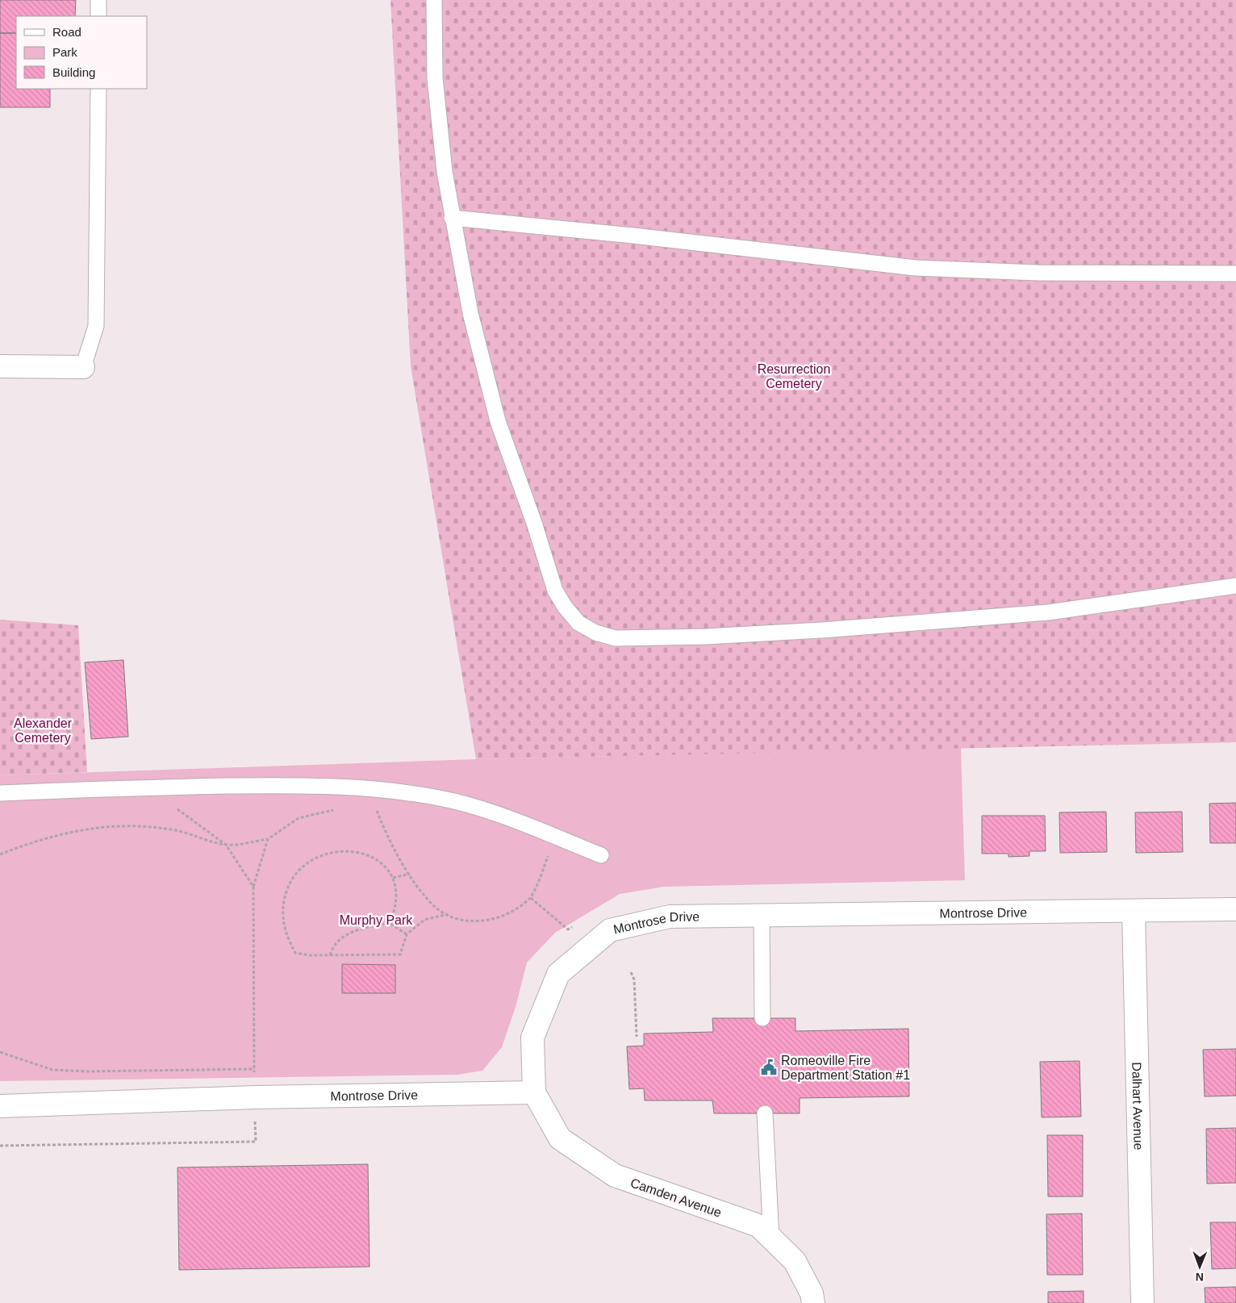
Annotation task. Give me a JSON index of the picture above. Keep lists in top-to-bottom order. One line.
{"streets":{"street":["Montrose Drive","Dalhart Avenue","Camden Avenue"]},"crossings":[["Montrose Drive","Dalhart Avenue"],["Montrose Drive","Camden Avenue"]],"parks":["Resurrection Cemetery","Alexander Cemetery","Murphy Park"],"places":{"public building":["Romeoville Fire Department Station #1"]},"legend":["Road","Park","Building"],"north":"bottom"}
